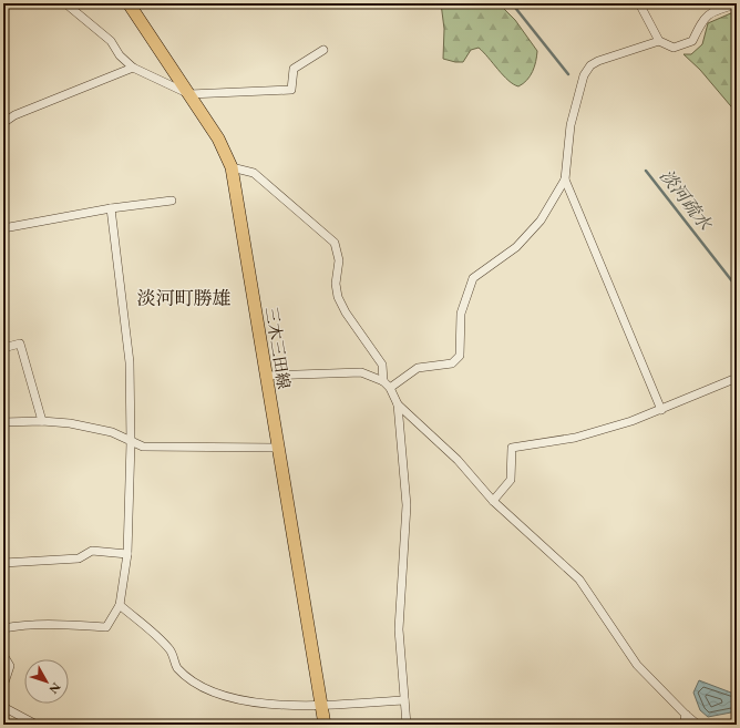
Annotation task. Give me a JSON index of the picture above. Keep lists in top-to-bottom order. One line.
{"streets":{"main road":["三木三田線"]},"districts":["淡河町勝雄"],"water":["淡河疏水"],"north":"bottom right"}
